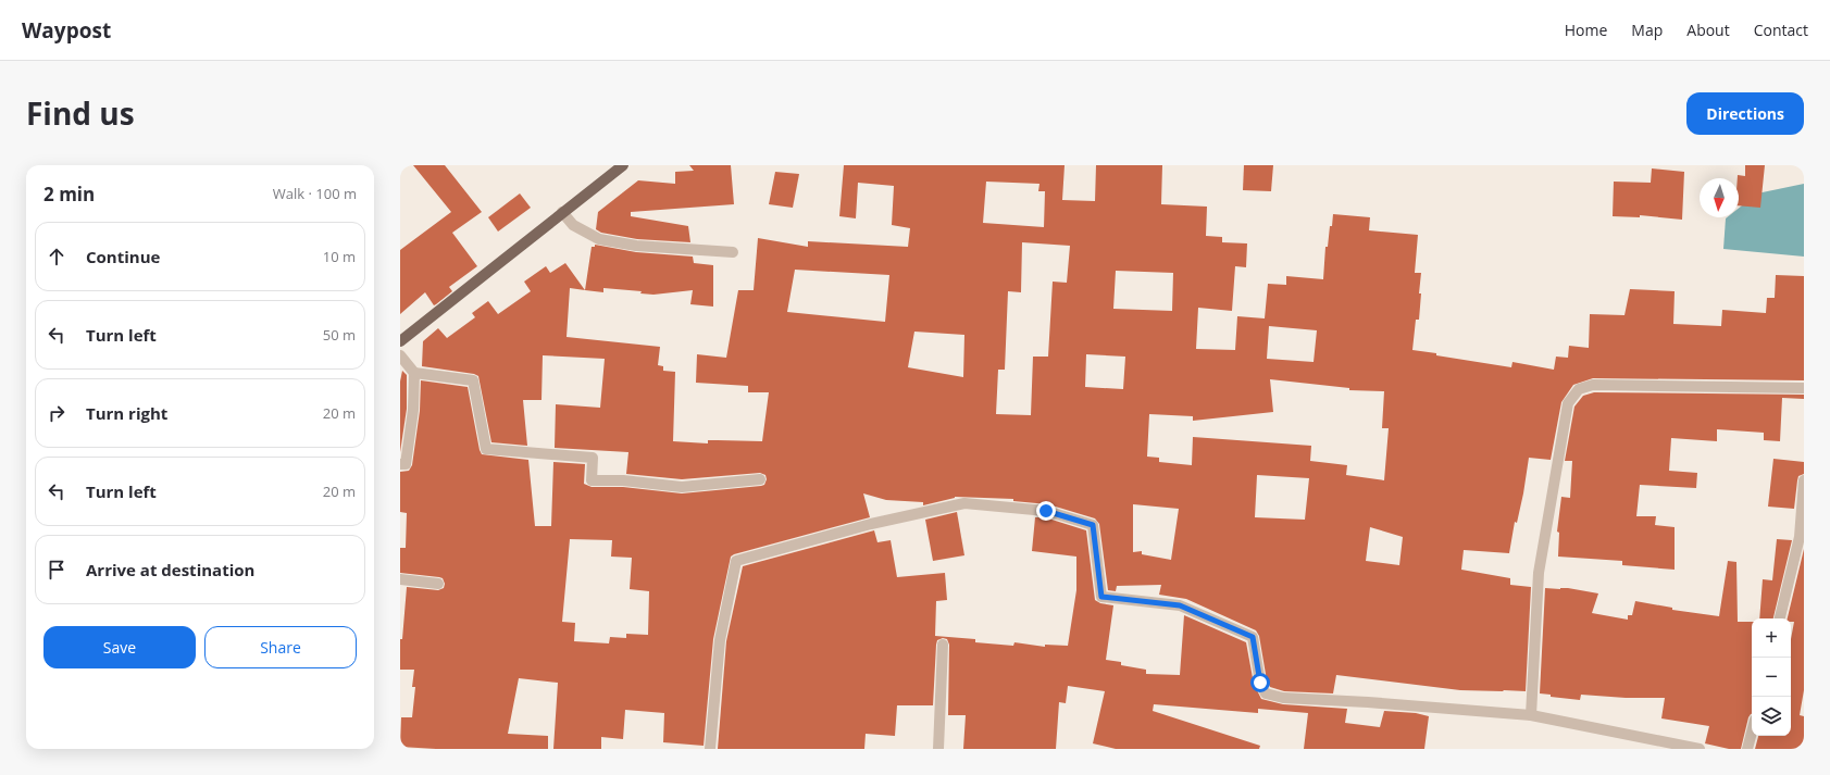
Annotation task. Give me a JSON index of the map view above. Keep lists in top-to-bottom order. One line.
{"north":"bottom","page":{"header":"Waypost","nav":["Home","Map","About","Contact"],"title":"Find us","buttons":["Directions",["Save","Share"]],"heading":["2 min","Walk · 100 m"],"list":[["Continue","10 m"],["Turn left","50 m"],["Turn right","20 m"],["Turn left","20 m"],"Arrive at destination"],"map_buttons":["+","−"]}}
